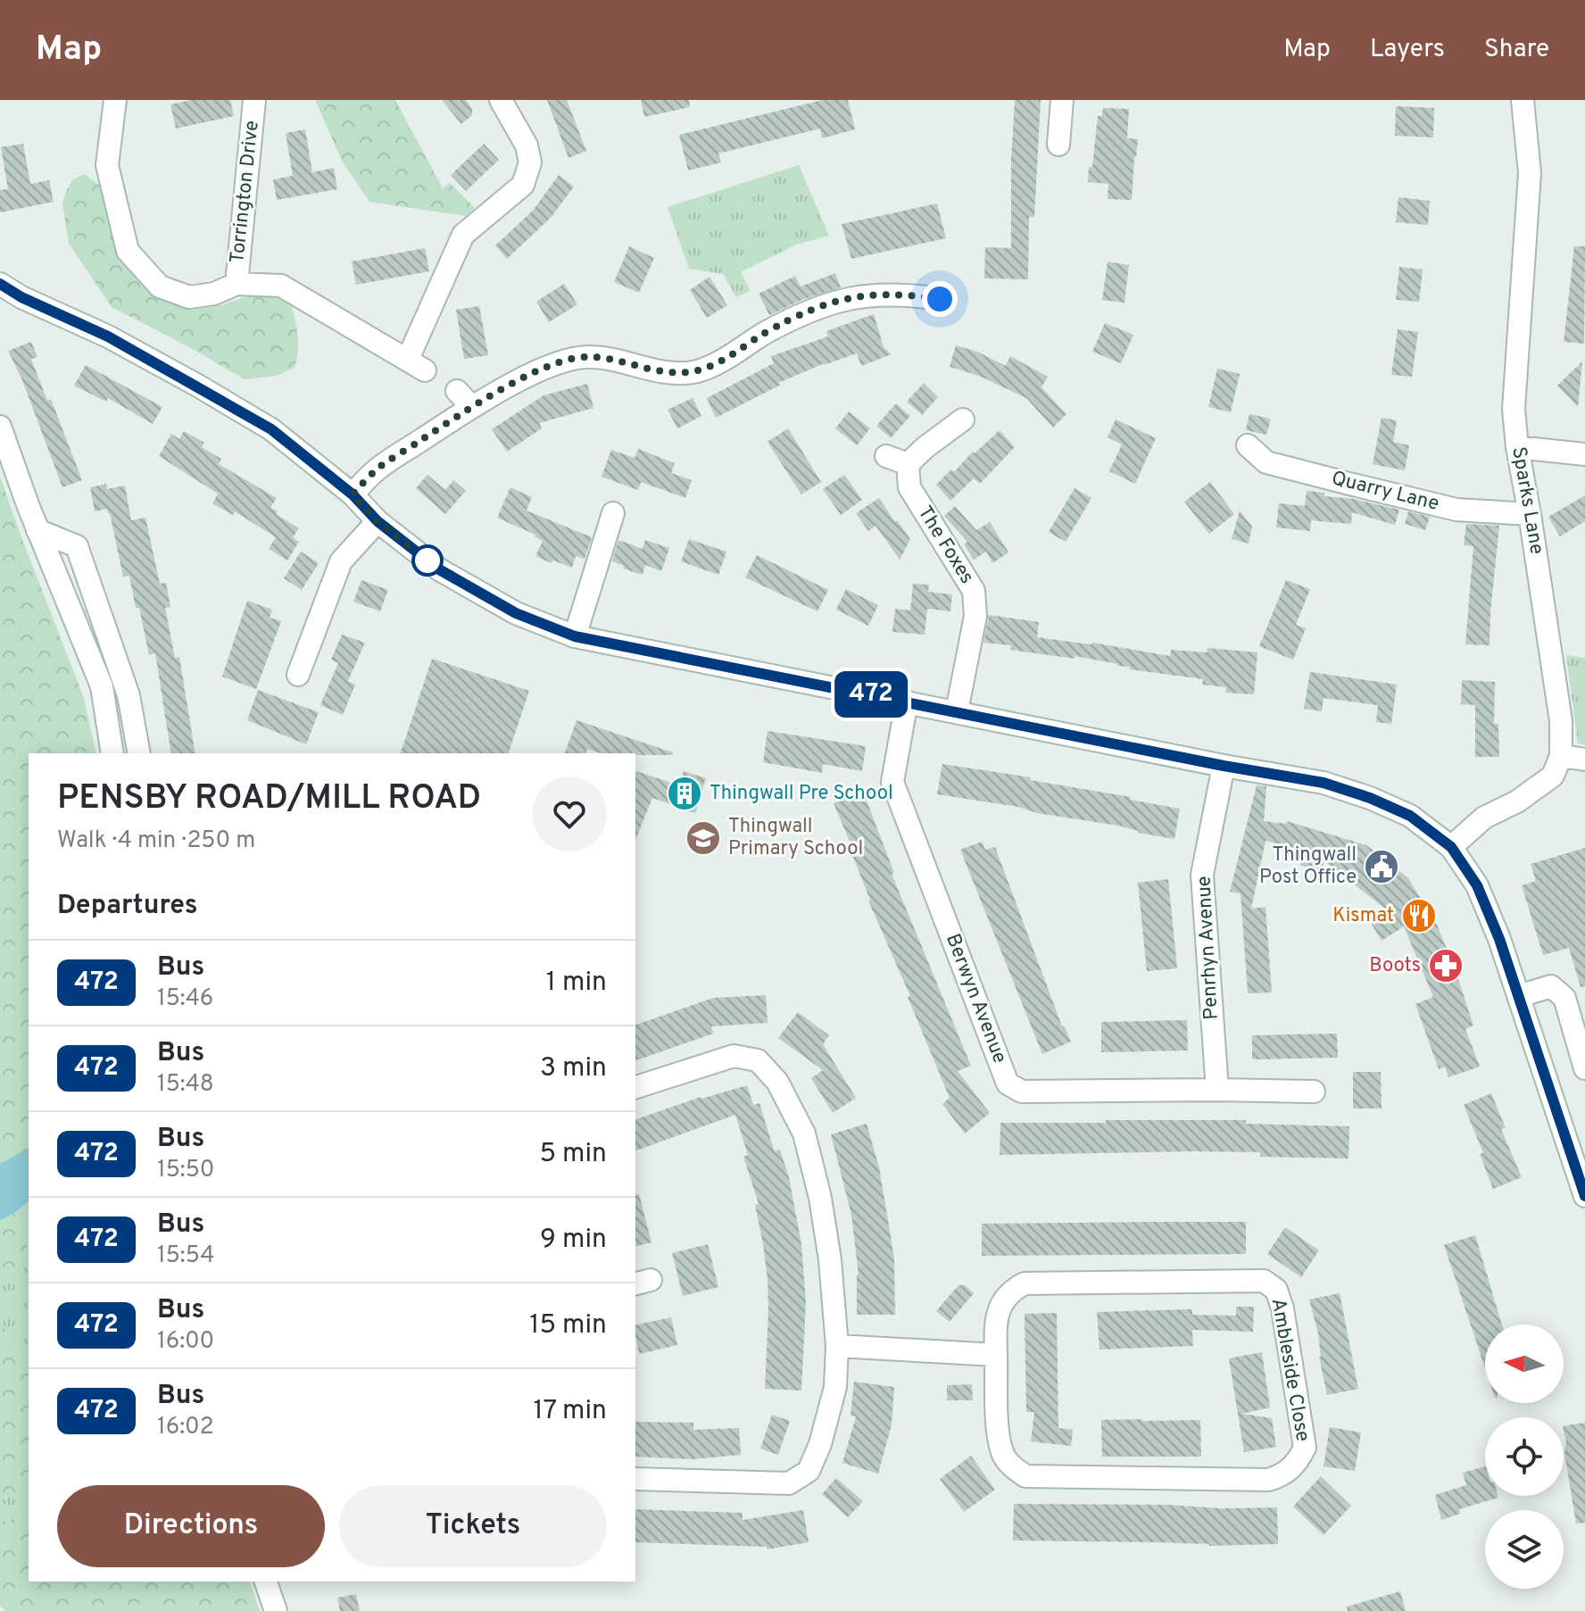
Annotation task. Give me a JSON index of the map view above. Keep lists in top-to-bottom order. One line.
{"streets":{"street":["Torrington Drive","Quarry Lane","Sparks Lane","The Foxes","Penrhyn Avenue","Berwyn Avenue","Ambleside Close"]},"crossings":[["Quarry Lane","Sparks Lane"],["Penrhyn Avenue","Berwyn Avenue"]],"places":{"building":["Thingwall Pre School"],"school or university":["Thingwall Primary School"],"public building":["Thingwall Post Office"],"restaurant":["Kismat"],"pharmacy":["Boots"]},"lines":["bus line 472"],"north":"left","page":{"header":"Map","nav":["Map","Layers","Share"],"on_map":"472","heading":[["PENSBY ROAD/MILL ROAD","Walk · 4 min · 250 m"],"Departures"],"list":[{"mark":"472","name":"Bus","note":"15:46","value":"1 min"},{"mark":"472","name":"Bus","note":"15:48","value":"3 min"},{"mark":"472","name":"Bus","note":"15:50","value":"5 min"},{"mark":"472","name":"Bus","note":"15:54","value":"9 min"},{"mark":"472","name":"Bus","note":"16:00","value":"15 min"},{"mark":"472","name":"Bus","note":"16:02","value":"17 min"}],"buttons":["Directions","Tickets"]}}
